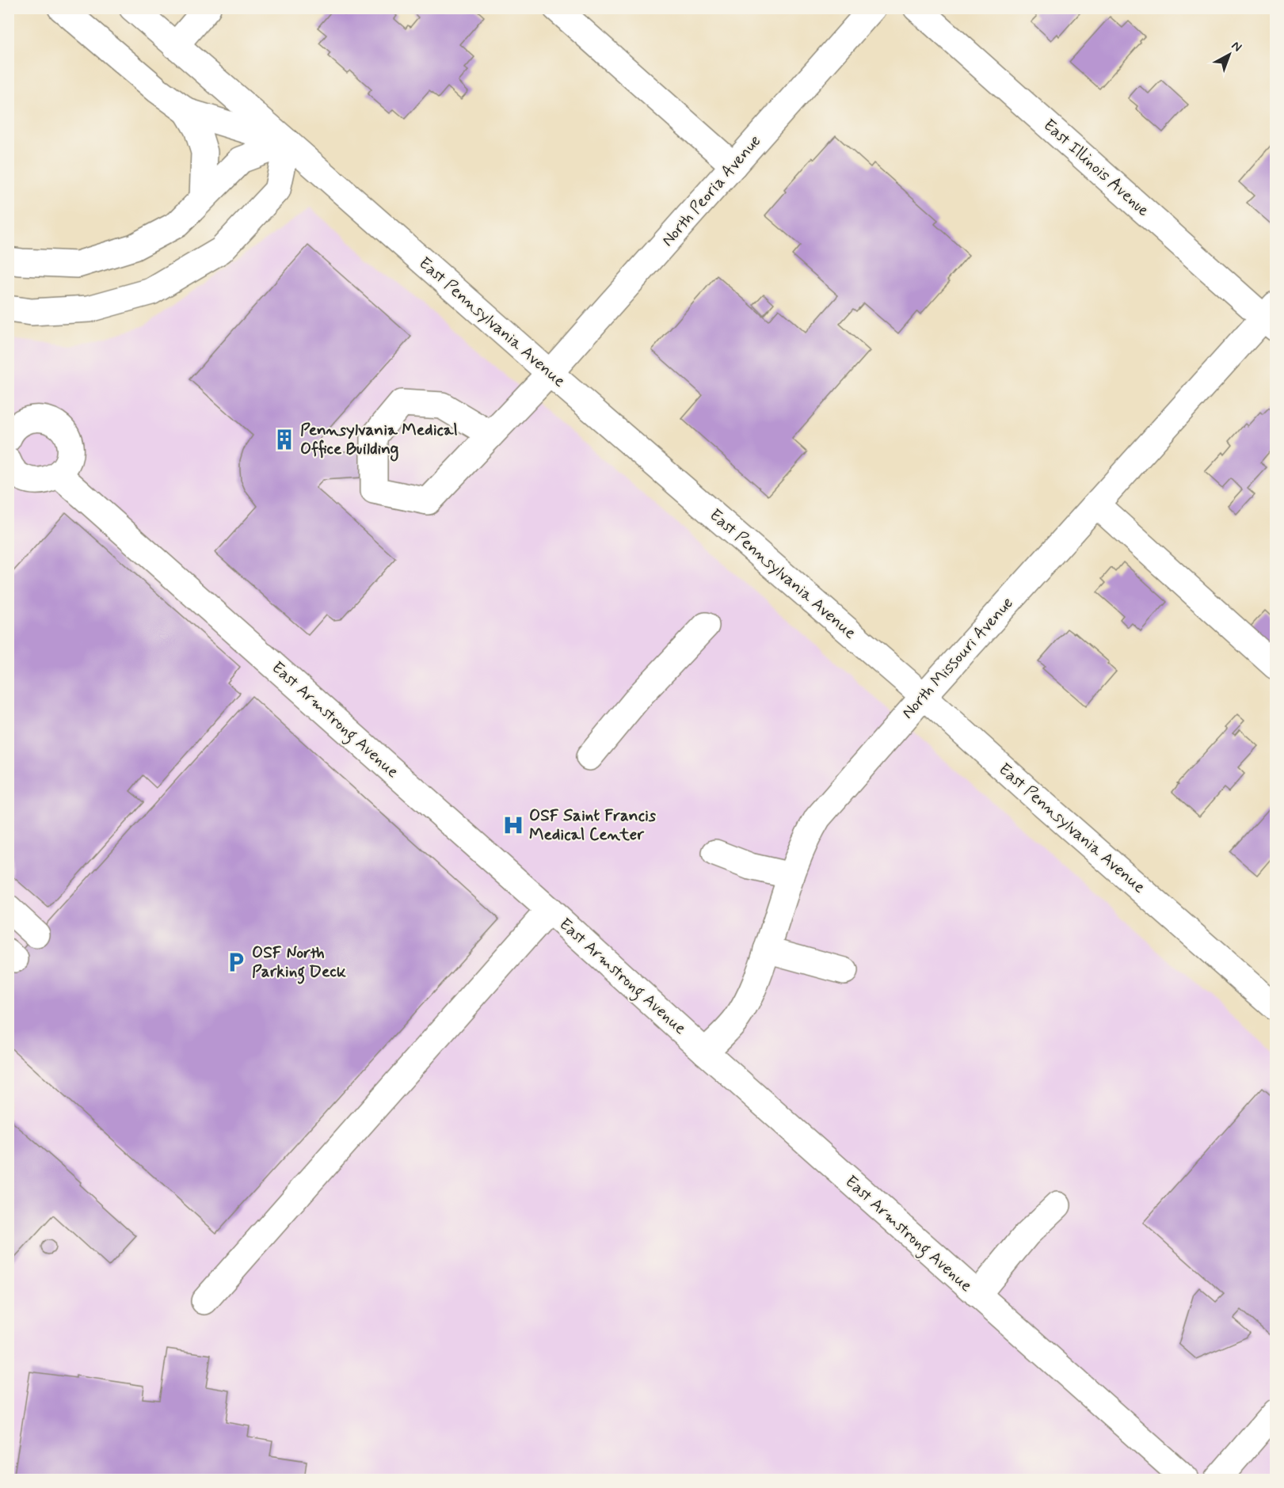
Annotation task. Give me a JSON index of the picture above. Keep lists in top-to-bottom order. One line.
{"streets":{"street":["East Illinois Avenue","North Peoria Avenue","East Pennsylvania Avenue","North Missouri Avenue","East Armstrong Avenue"]},"crossings":[["East Illinois Avenue","North Missouri Avenue"],["North Peoria Avenue","East Pennsylvania Avenue"],["East Pennsylvania Avenue","North Missouri Avenue"],["North Missouri Avenue","East Armstrong Avenue"]],"places":{"building":["Pennsylvania Medical Office Building"],"hospital":["OSF Saint Francis Medical Center"],"parking":["OSF North Parking Deck"]},"north":"top right"}
